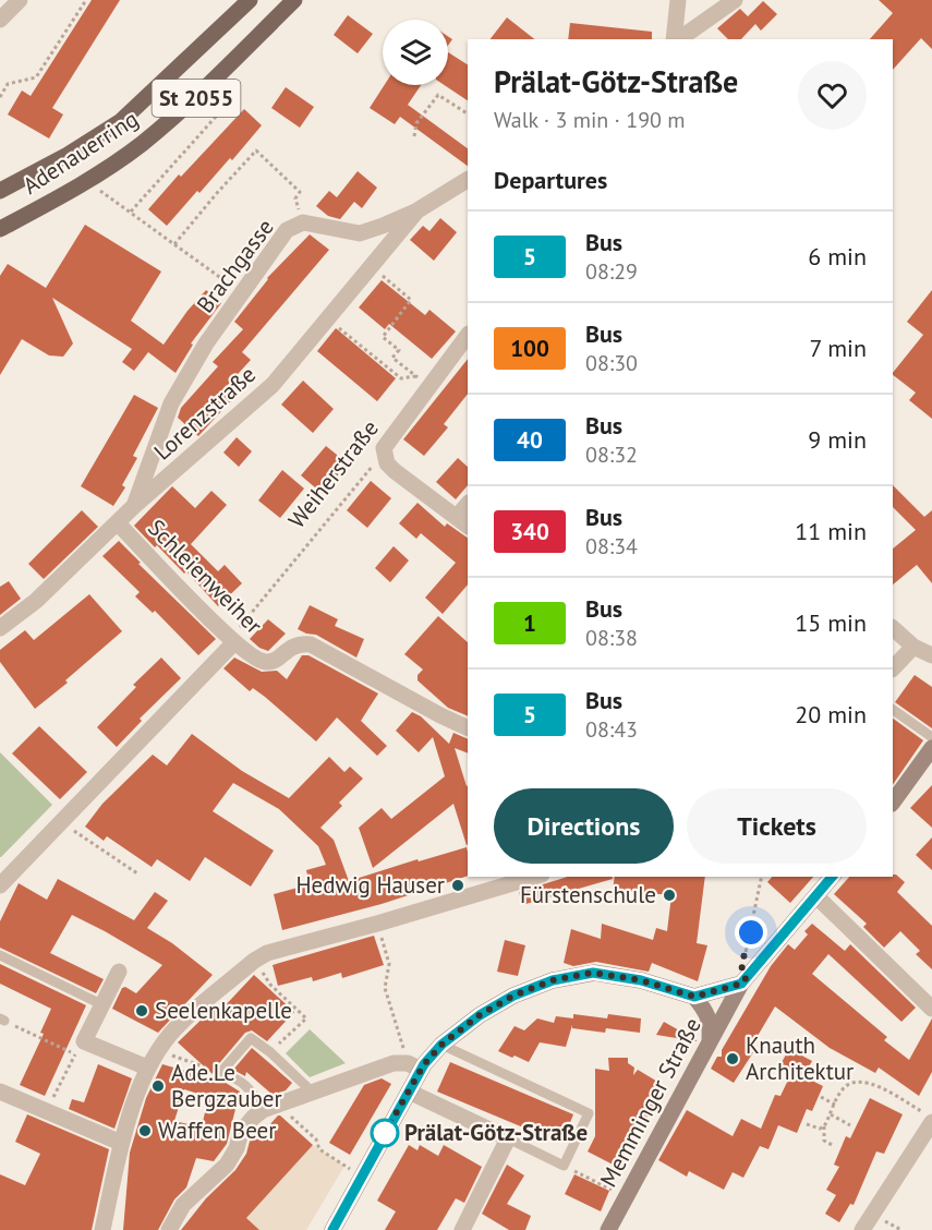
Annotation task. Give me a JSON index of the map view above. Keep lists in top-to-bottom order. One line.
{"streets":{"main road":["St 2055","Adenauerring"],"street":["Brachgasse","Lorenzstraße","Weiherstraße","Schleienweiher","Memminger Straße"]},"crossings":[["Brachgasse","Lorenzstraße"],["Lorenzstraße","Schleienweiher"],["Weiherstraße","Schleienweiher"]],"places":["Hedwig Hauser","Fürstenschule","Seelenkapelle","Knauth Architektur","Ade.Le Bergzauber","Waffen Beer","Prälat-Götz-Straße"],"lines":["bus line 5"],"page":{"heading":[["Prälat-Götz-Straße","Walk · 3 min · 190 m"],"Departures"],"list":[{"mark":"5","name":"Bus","note":"08:29","value":"6 min"},{"mark":"100","name":"Bus","note":"08:30","value":"7 min"},{"mark":"40","name":"Bus","note":"08:32","value":"9 min"},{"mark":"340","name":"Bus","note":"08:34","value":"11 min"},{"mark":"1","name":"Bus","note":"08:38","value":"15 min"},{"mark":"5","name":"Bus","note":"08:43","value":"20 min"}],"buttons":["Directions","Tickets"]}}
